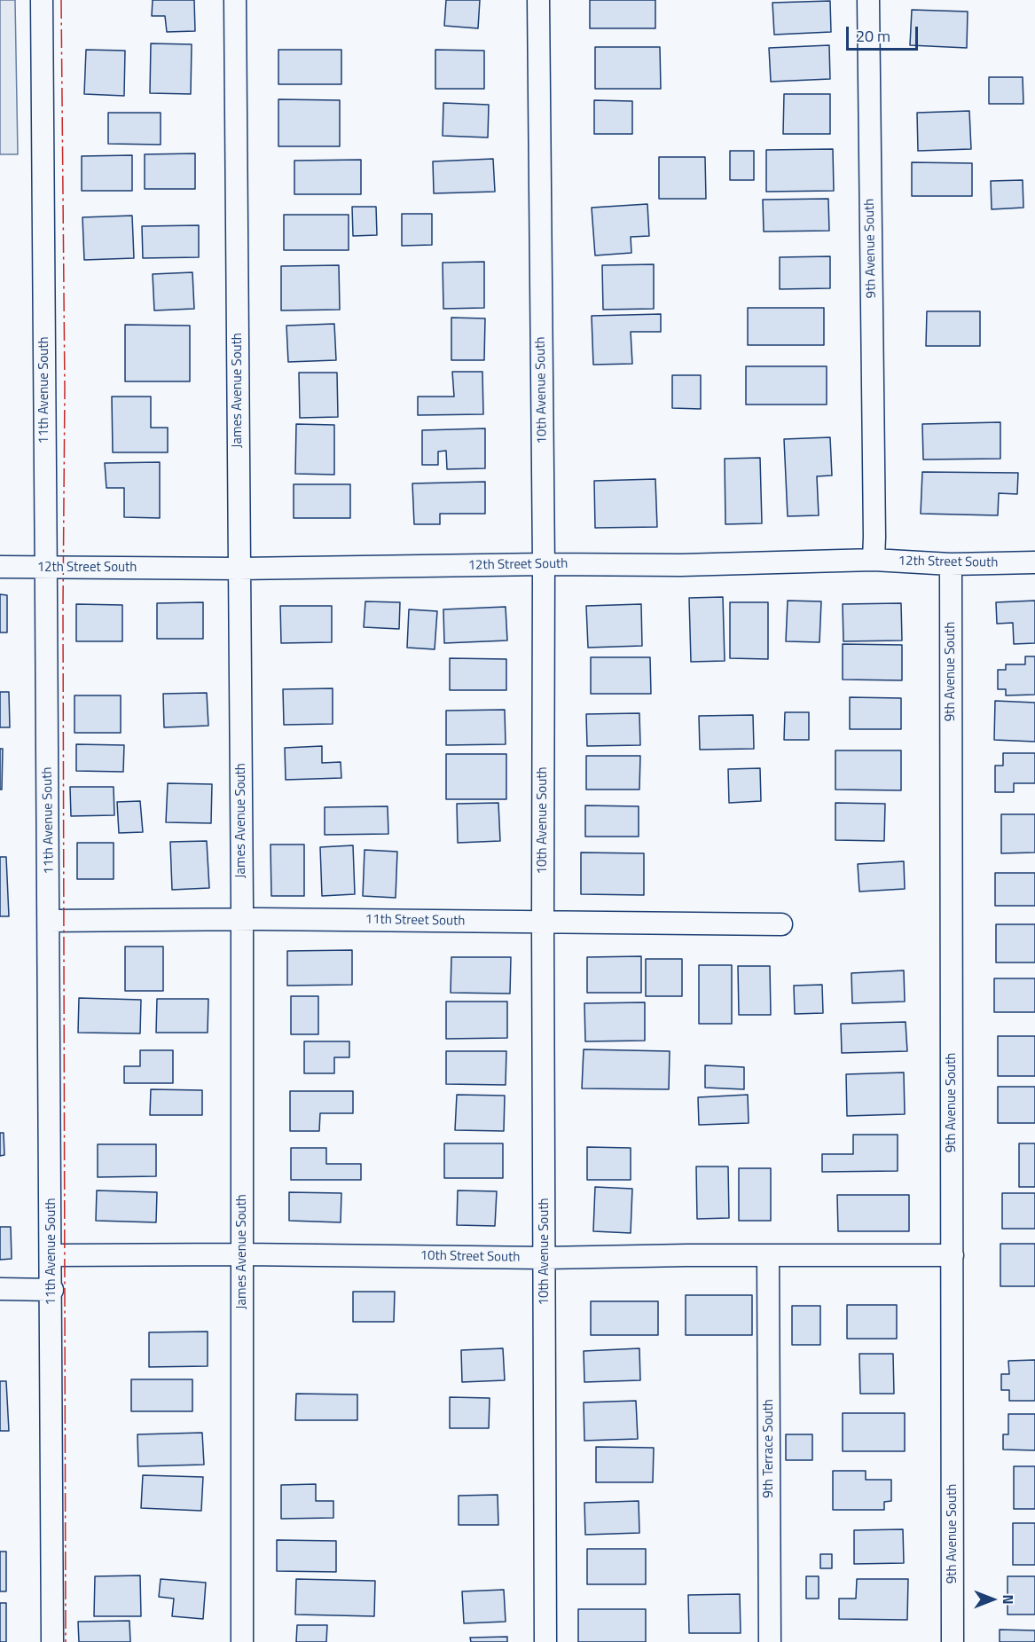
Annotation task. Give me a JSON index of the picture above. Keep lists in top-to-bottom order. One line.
{"streets":{"street":["9th Avenue South","11th Avenue South","James Avenue South","10th Avenue South","12th Street South","11th Street South","10th Street South","9th Terrace South"]},"crossings":[["9th Avenue South","12th Street South"],["9th Avenue South","10th Street South"],["11th Avenue South","12th Street South"],["11th Avenue South","11th Street South"],["11th Avenue South","10th Street South"],["James Avenue South","12th Street South"],["James Avenue South","11th Street South"],["James Avenue South","10th Street South"],["10th Avenue South","12th Street South"],["10th Avenue South","11th Street South"],["10th Avenue South","10th Street South"],["10th Street South","9th Terrace South"]],"scale_bar":"20 m","north":"right"}
